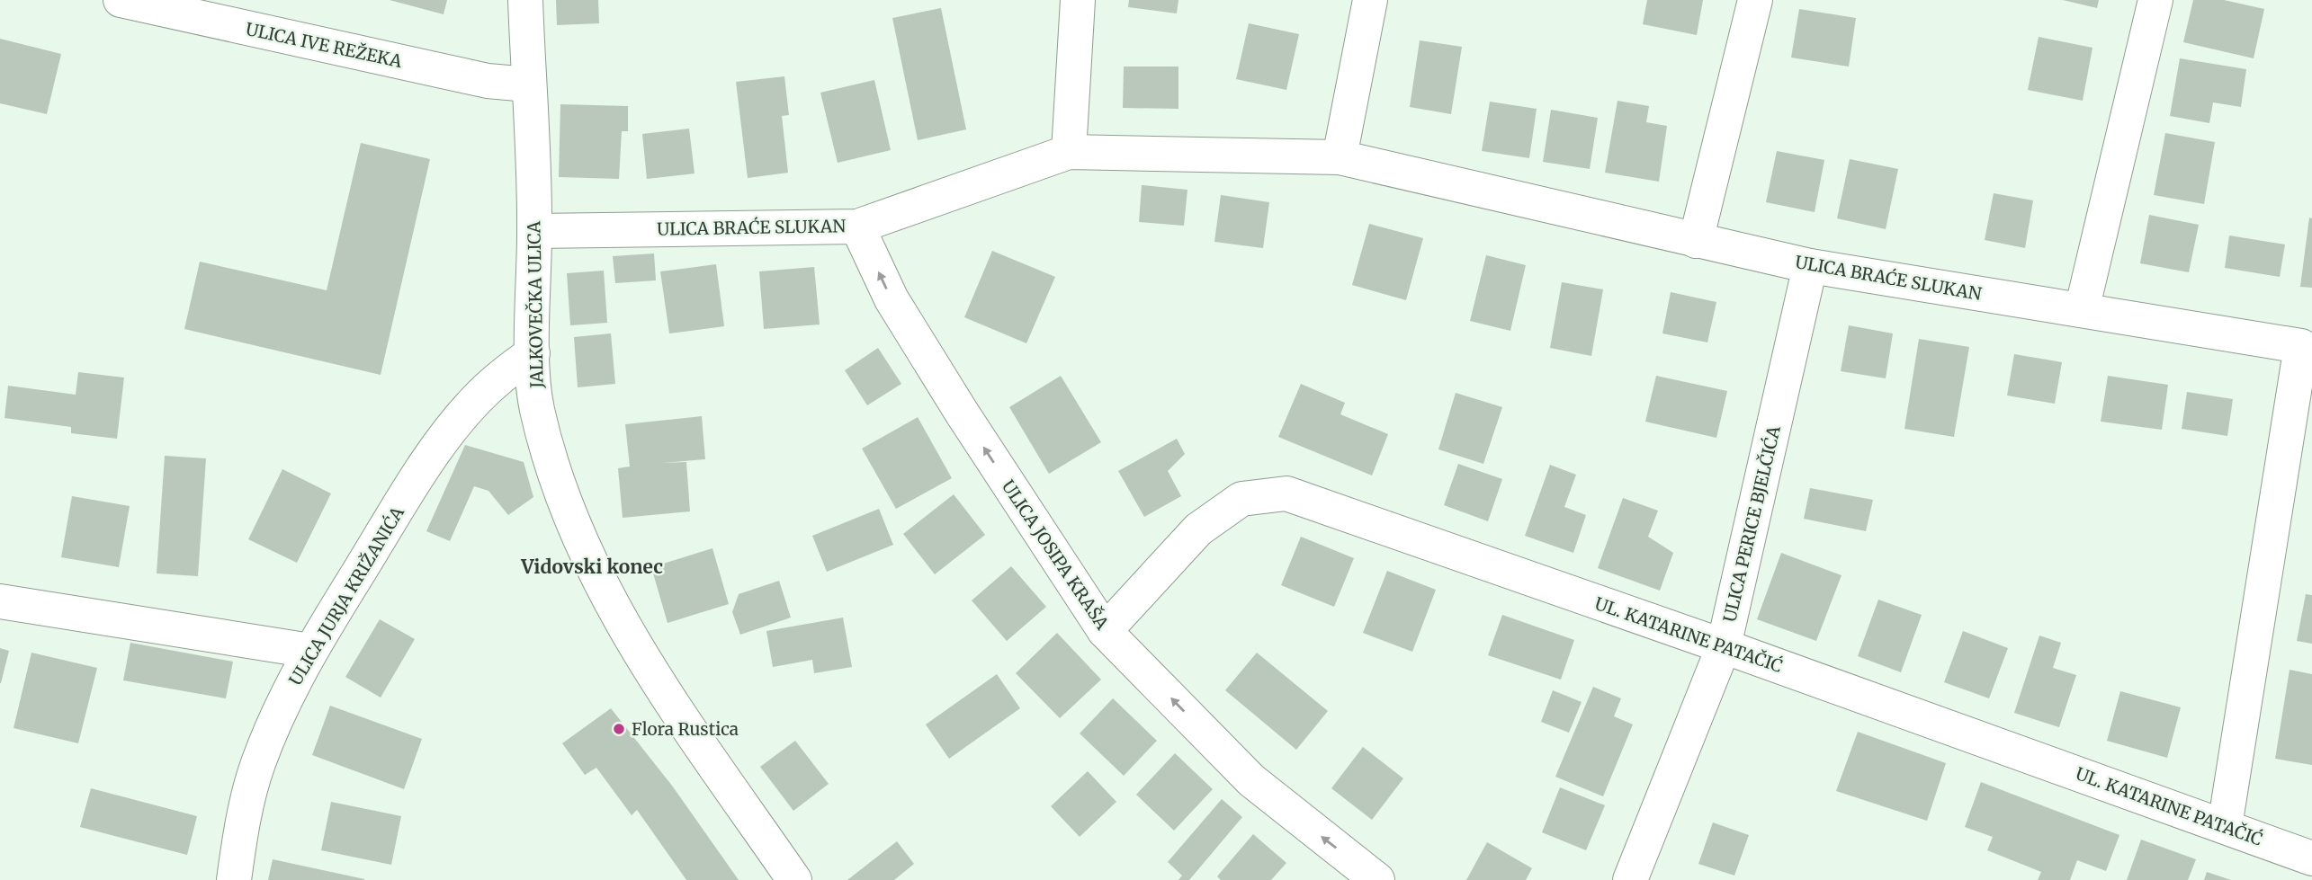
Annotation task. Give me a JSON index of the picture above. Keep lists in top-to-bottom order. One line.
{"streets":{"street":["ULICA IVE REŽEKA","ULICA BRAĆE SLUKAN","JALKOVEČKA ULICA","ULICA PERICE BJELČIĆA","ULICA JOSIPA KRAŠA","ULICA JURJA KRIŽANIĆA","UL. KATARINE PATAČIĆ"]},"crossings":[["ULICA IVE REŽEKA","JALKOVEČKA ULICA"],["ULICA BRAĆE SLUKAN","JALKOVEČKA ULICA"],["ULICA BRAĆE SLUKAN","ULICA PERICE BJELČIĆA"],["ULICA BRAĆE SLUKAN","ULICA JOSIPA KRAŠA"],["ULICA BRAĆE SLUKAN","UL. KATARINE PATAČIĆ"],["JALKOVEČKA ULICA","ULICA JURJA KRIŽANIĆA"],["ULICA PERICE BJELČIĆA","UL. KATARINE PATAČIĆ"],["ULICA JOSIPA KRAŠA","UL. KATARINE PATAČIĆ"]],"one_way":["ULICA JOSIPA KRAŠA"],"districts":["Vidovski konec"],"places":["Flora Rustica"]}
